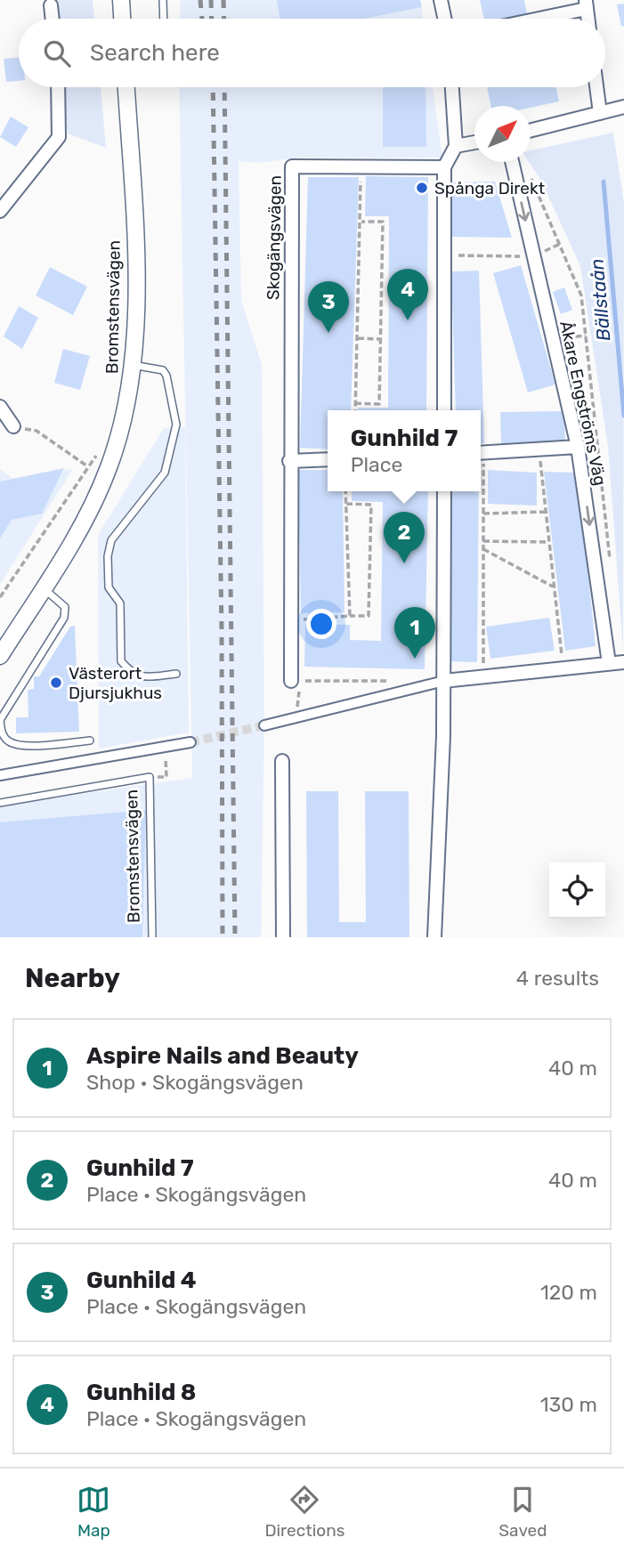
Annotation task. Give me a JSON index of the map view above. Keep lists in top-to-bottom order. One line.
{"streets":{"street":["Skogängsvägen","Bromstensvägen","Åkare Engströms Väg"]},"water":["Bällstaån"],"places":["Spånga Direkt","Västerort Djursjukhus"],"north":"top right","page":{"search":"Search here","pins":["4","3","2","1"],"popup":["Gunhild 7","Place"],"heading":["Nearby","4 results"],"list":[{"mark":"1","name":"Aspire Nails and Beauty","note":"Shop · Skogängsvägen","value":"40 m"},{"mark":"2","name":"Gunhild 7","note":"Place · Skogängsvägen","value":"40 m"},{"mark":"3","name":"Gunhild 4","note":"Place · Skogängsvägen","value":"120 m"},{"mark":"4","name":"Gunhild 8","note":"Place · Skogängsvägen","value":"130 m"}],"nav":["Map","Directions","Saved"]}}
